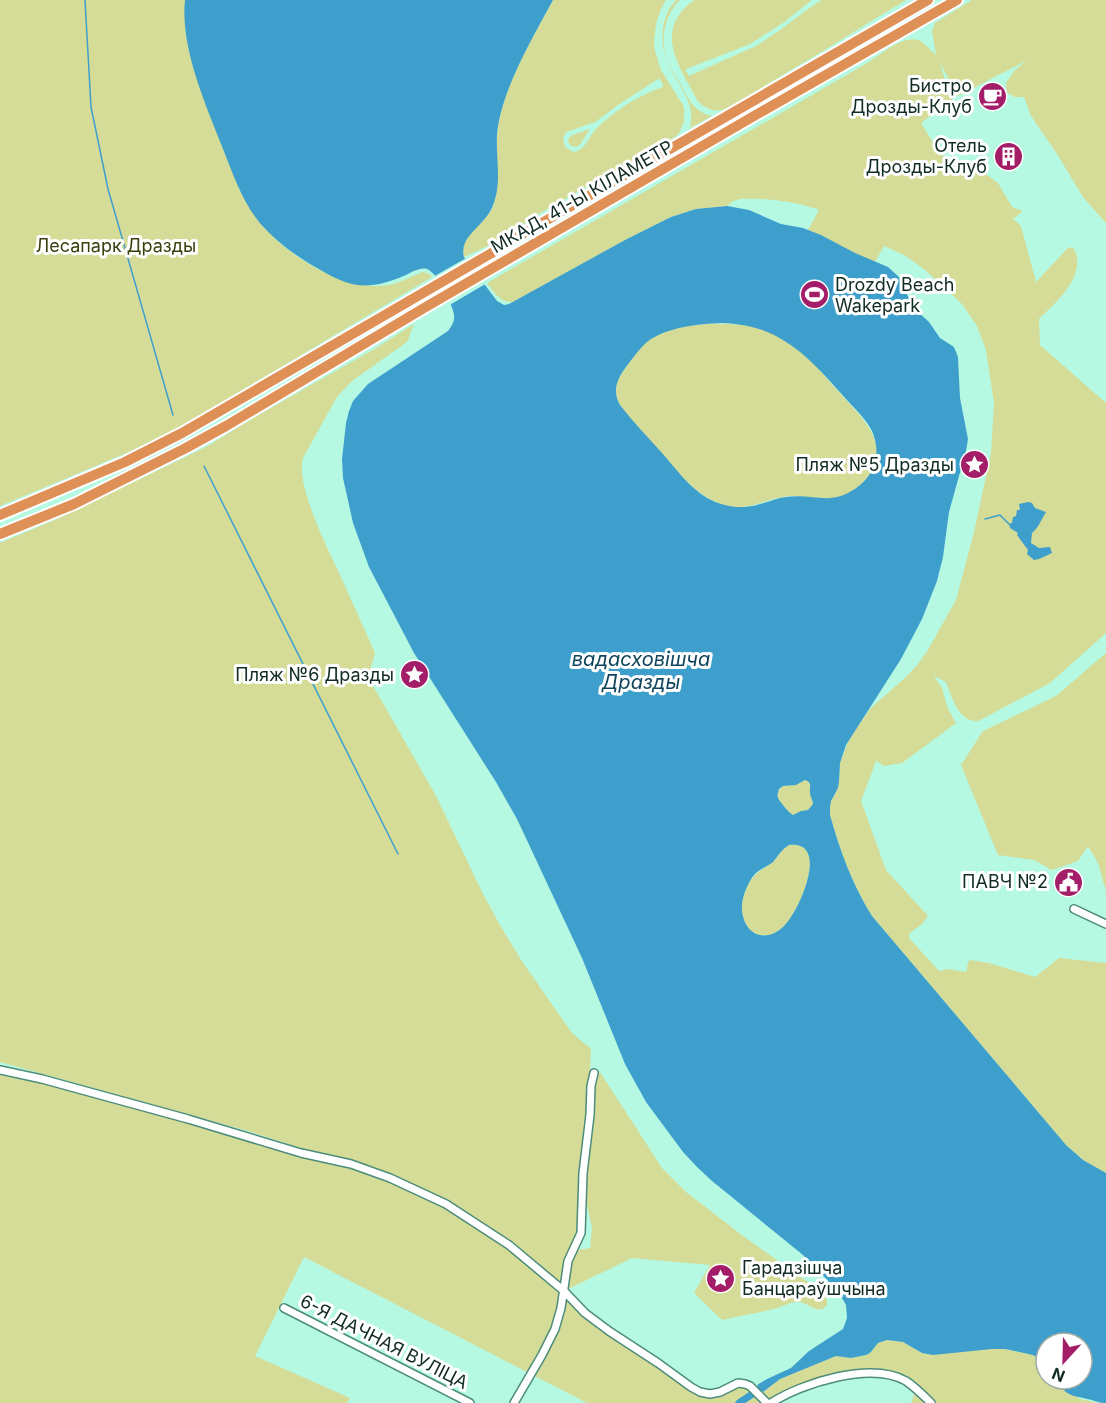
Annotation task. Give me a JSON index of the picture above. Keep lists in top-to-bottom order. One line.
{"streets":{"highway":["МКАД, 41-Ы КІЛАМЕТР"],"street":["6-Я ДАЧНАЯ ВУЛІЦА"]},"water":["вадасховішча Дразды"],"parks":["Лесапарк Дразды"],"places":{"cafe":["Бистро Дрозды-Клуб"],"building":["Отель Дрозды-Клуб"],"sports":["Drozdy Beach Wakepark"],"place":["Пляж №5 Дразды","Пляж №6 Дразды","Гарадзішча Банцараўшчына"],"public building":["ПАВЧ №2"]},"north":"bottom"}
